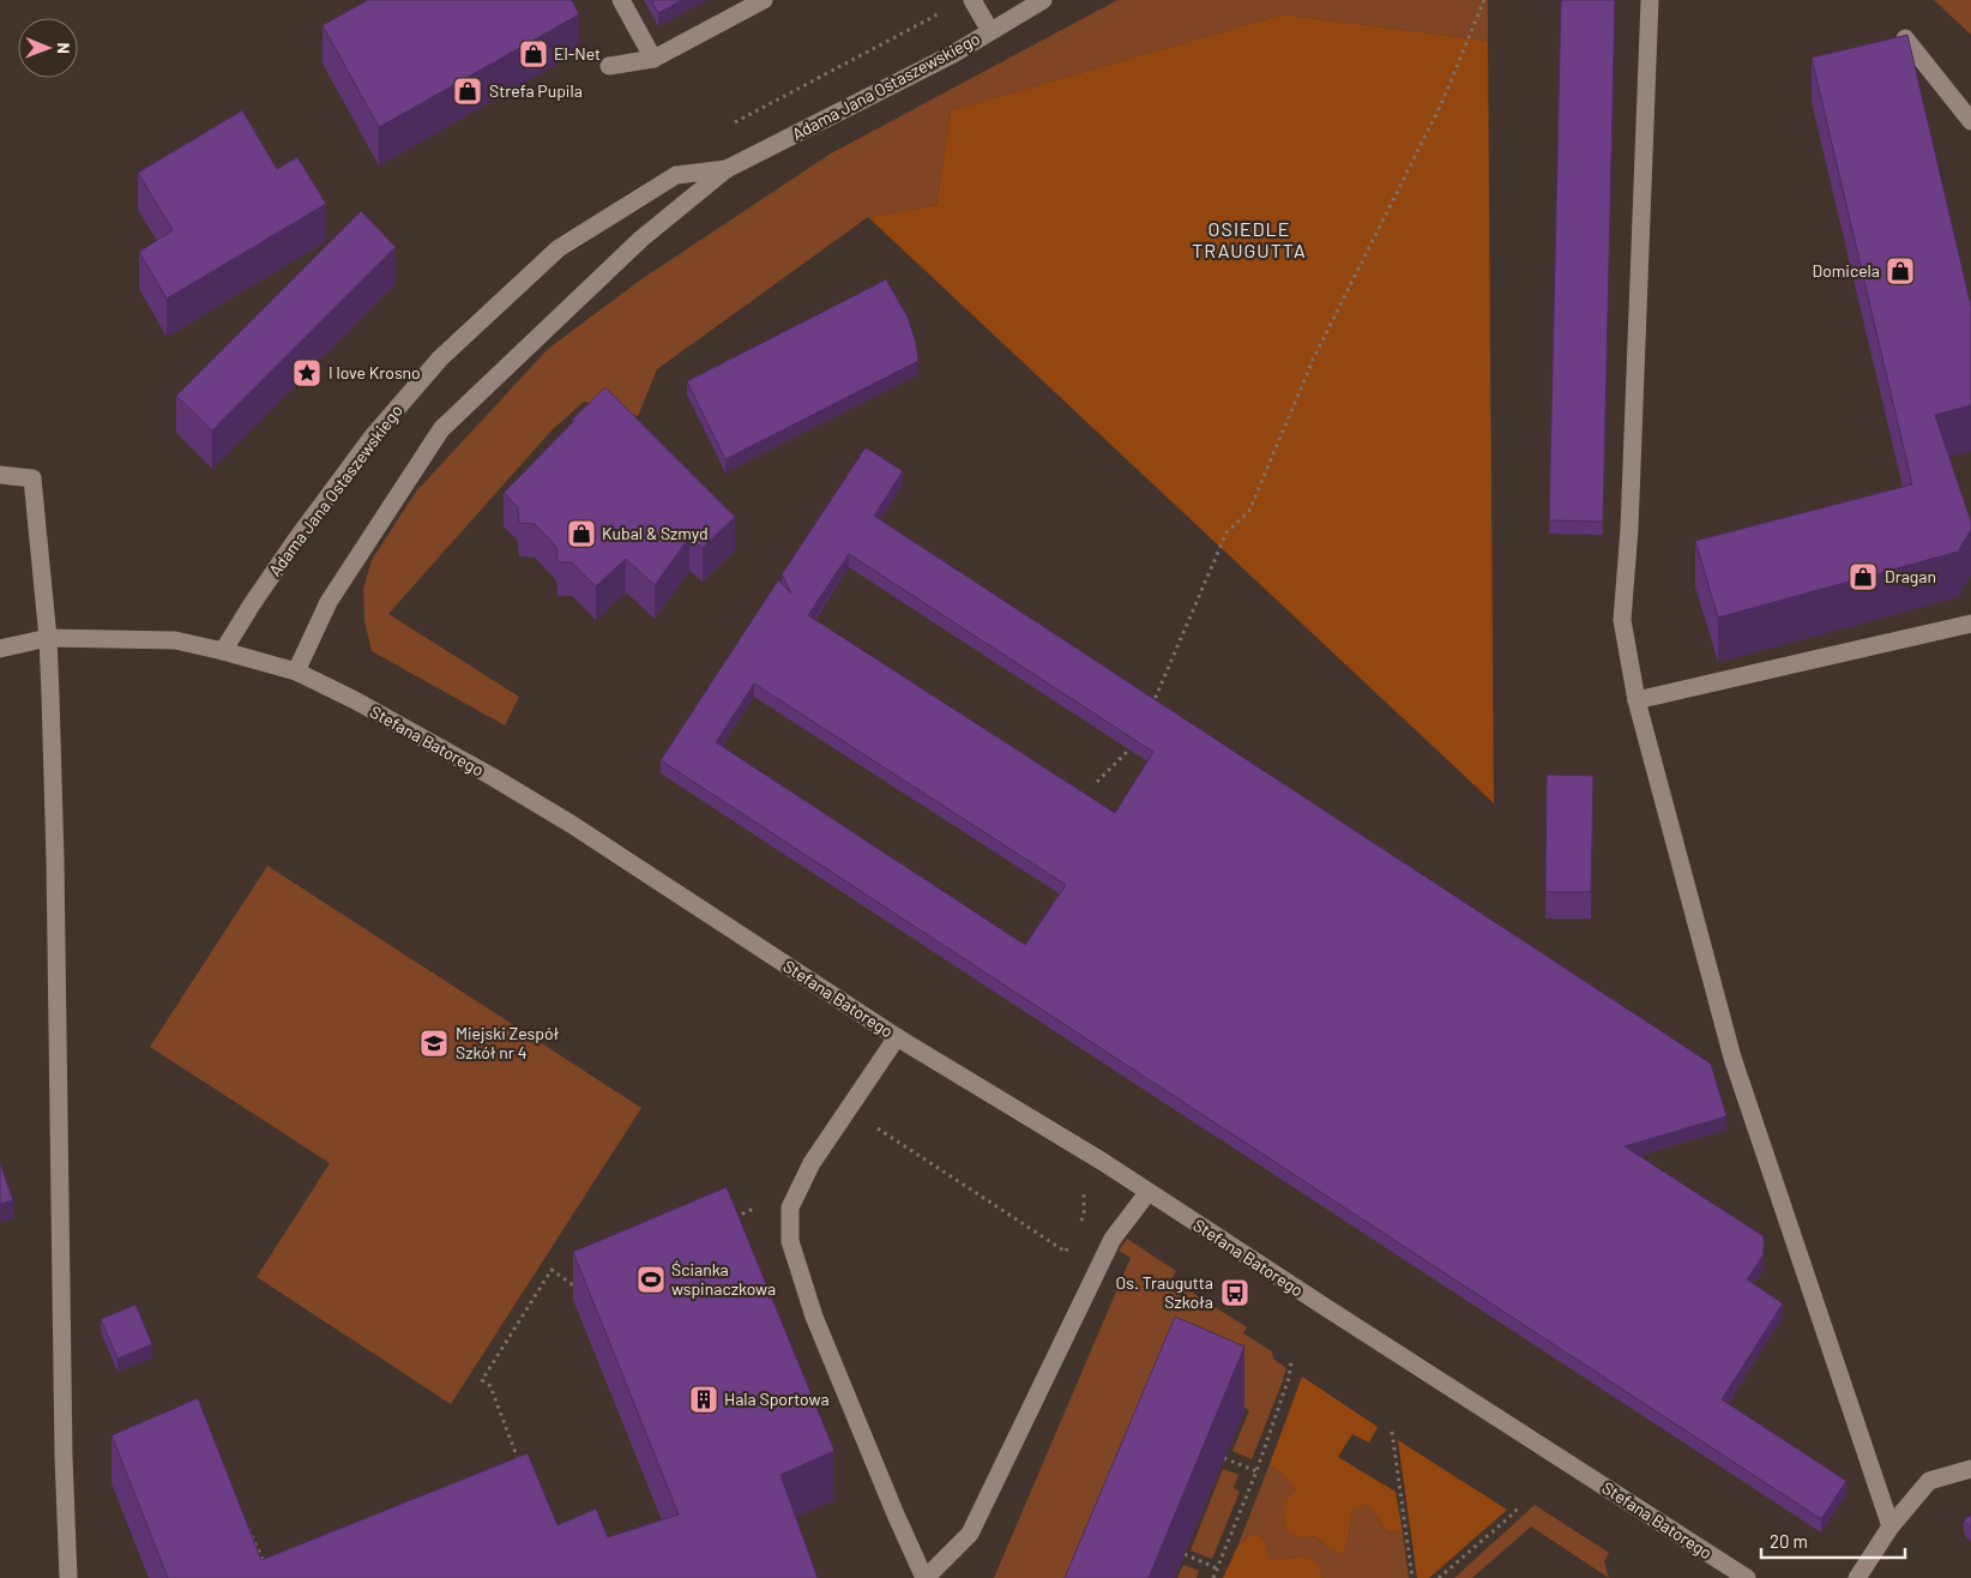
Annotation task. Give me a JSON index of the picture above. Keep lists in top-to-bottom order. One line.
{"streets":{"street":["Adama Jana Ostaszewskiego","Stefana Batorego"]},"crossings":[["Adama Jana Ostaszewskiego","Stefana Batorego"]],"districts":["OSIEDLE TRAUGUTTA"],"places":{"shop":["El-Net","Strefa Pupila","Domicela","Kubal & Szmyd","Dragan"],"place":["I love Krosno"],"school or university":["Miejski Zespół Szkół nr 4"],"sports":["Ścianka wspinaczkowa"],"bus stop":["Os. Traugutta Szkoła"],"building":["Hala Sportowa"]},"scale_bar":"20 m","north":"right"}
